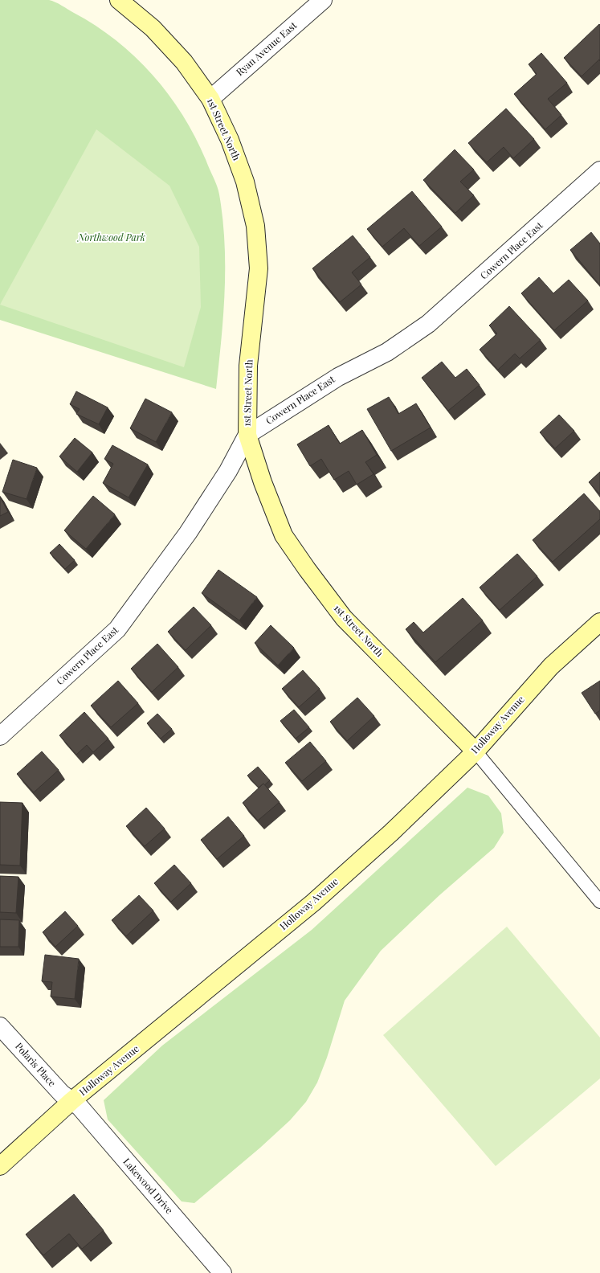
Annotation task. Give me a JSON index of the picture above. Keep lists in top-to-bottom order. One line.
{"streets":{"street":["Ryan Avenue East","1st Street North","Cowern Place East","Holloway Avenue","Polaris Place","Lakewood Drive"]},"crossings":[["Ryan Avenue East","1st Street North"],["1st Street North","Cowern Place East"],["1st Street North","Holloway Avenue"],["Holloway Avenue","Polaris Place"],["Holloway Avenue","Lakewood Drive"],["Polaris Place","Lakewood Drive"]],"parks":["Northwood Park"]}
